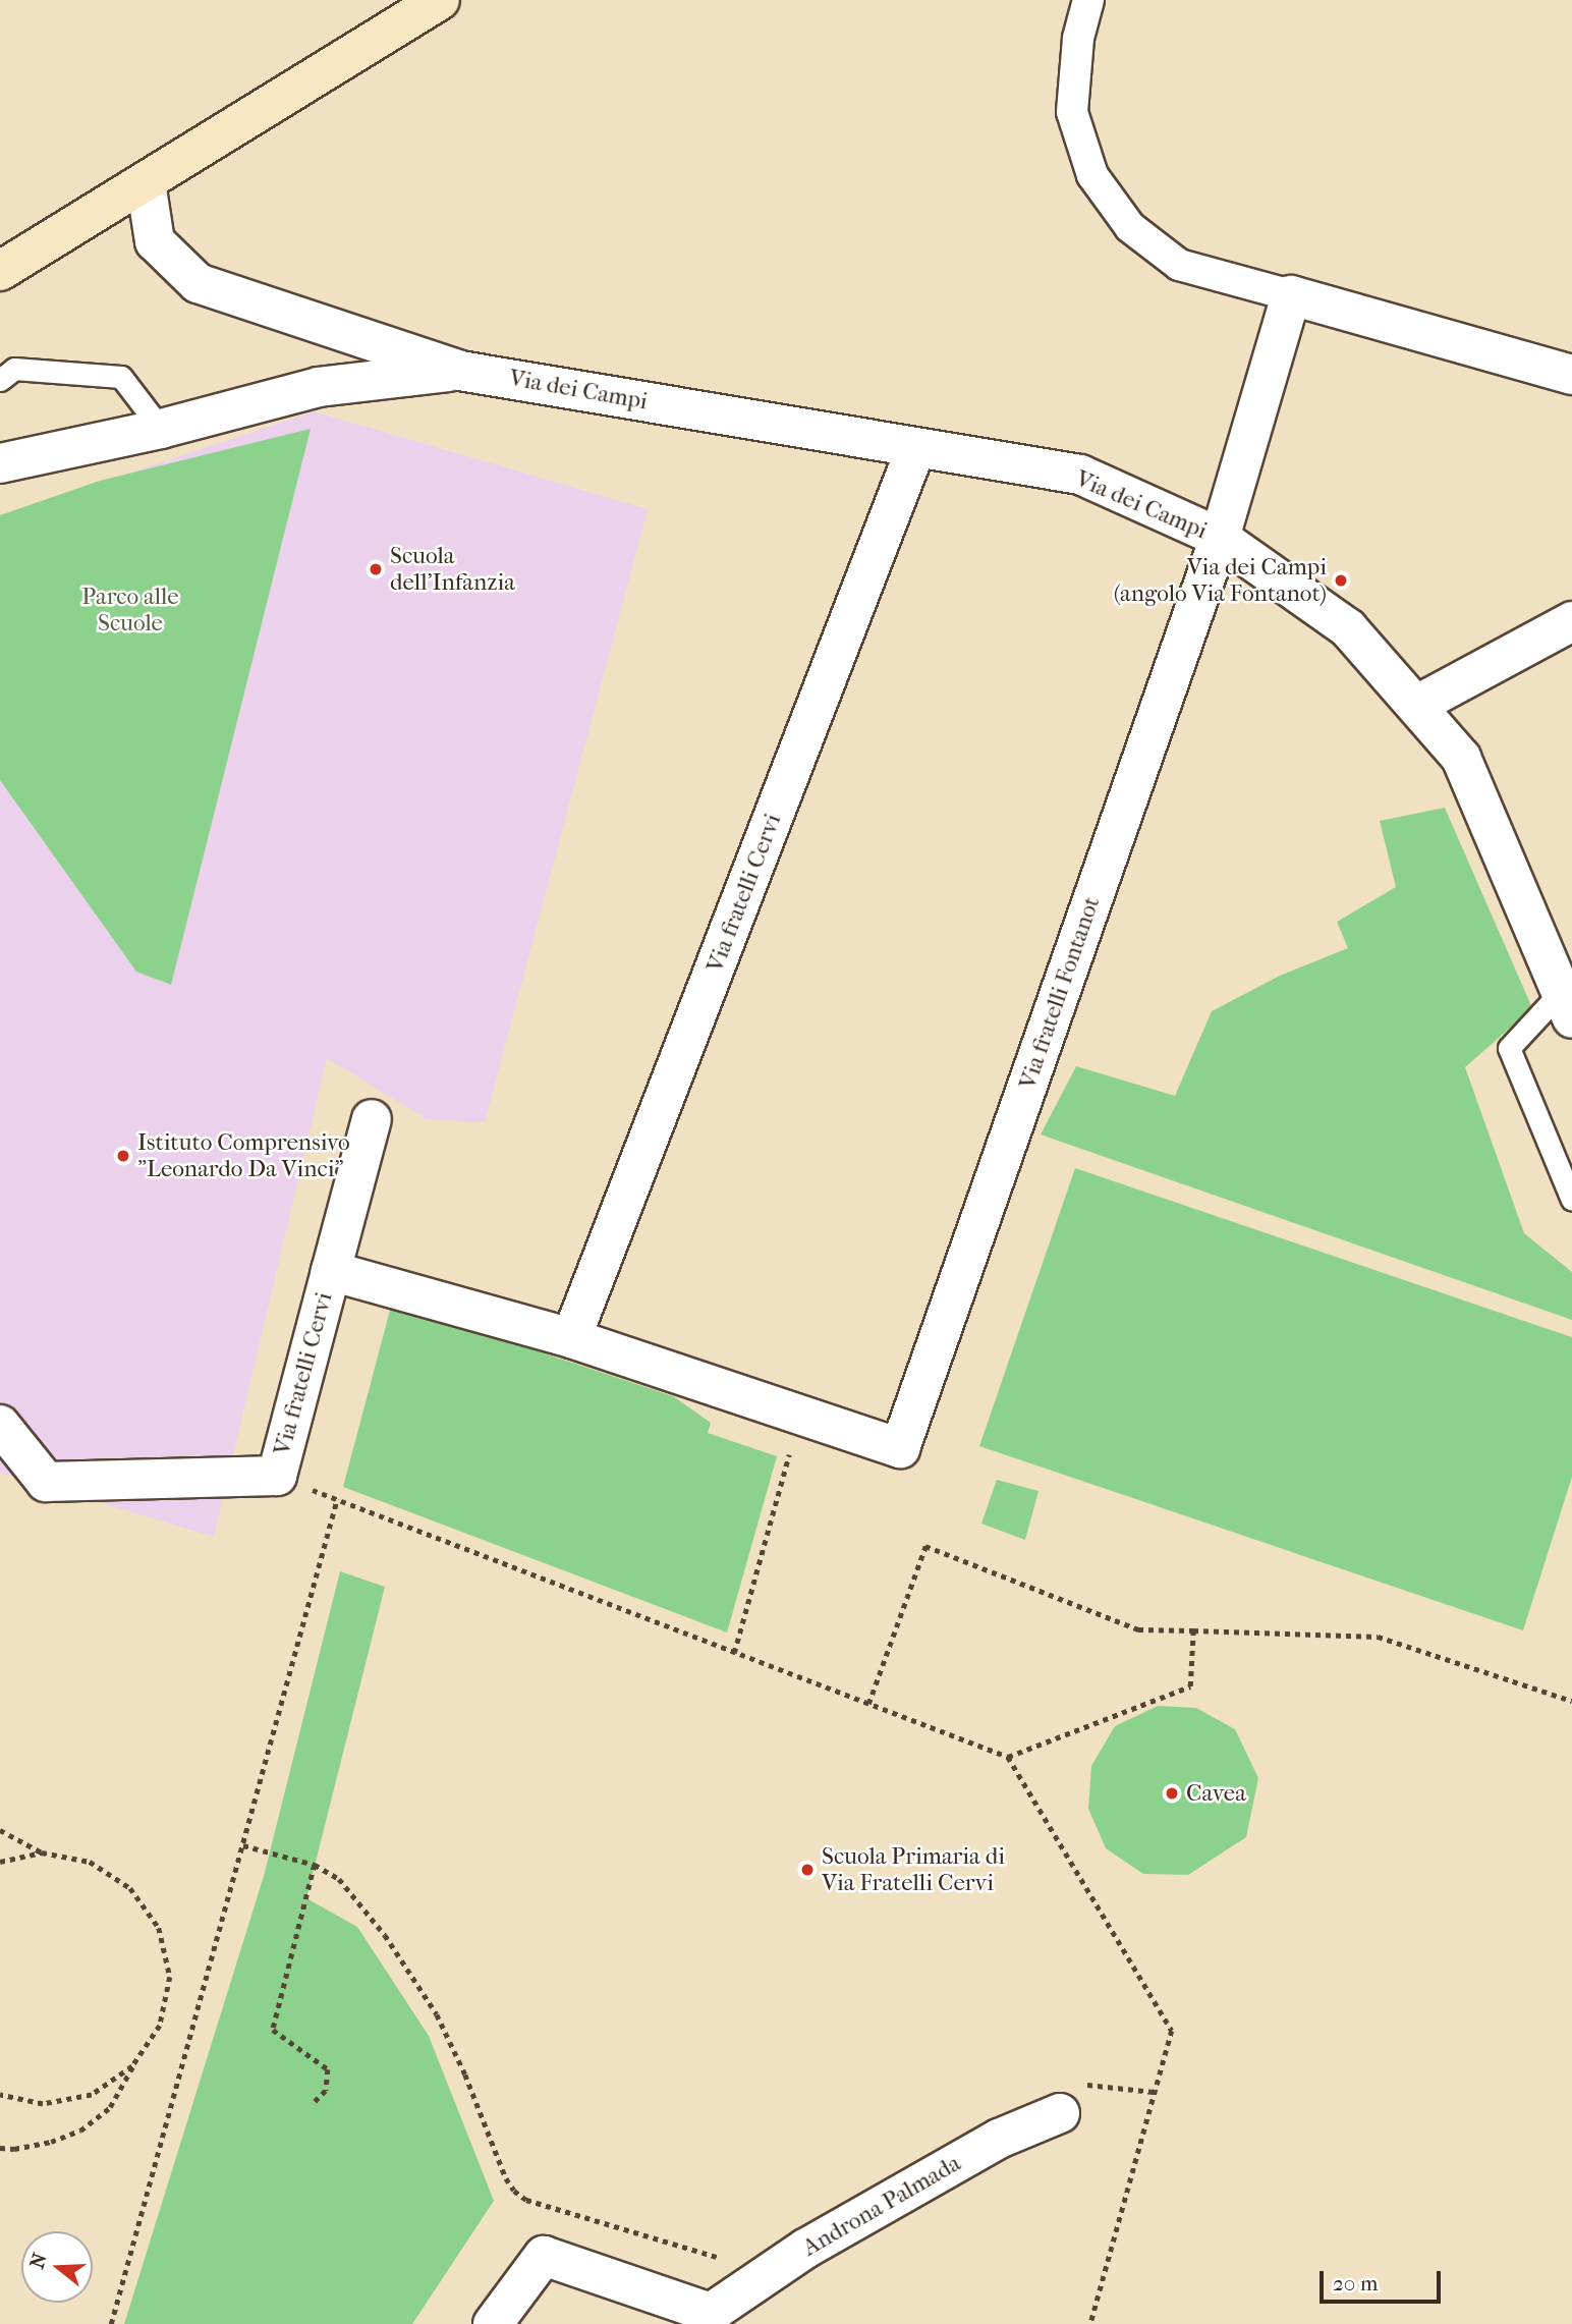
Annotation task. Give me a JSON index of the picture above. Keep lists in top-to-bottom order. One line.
{"streets":{"street":["Via dei Campi","Via fratelli Cervi","Via fratelli Fontanot","Androna Palmada"]},"crossings":[["Via dei Campi","Via fratelli Cervi"],["Via dei Campi","Via fratelli Fontanot"],["Via fratelli Cervi","Via fratelli Fontanot"]],"parks":["Parco alle Scuole"],"places":["Scuola dell'Infanzia","Via dei Campi (angolo Via Fontanot)","Istituto Comprensivo \"Leonardo Da Vinci\"","Cavea","Scuola Primaria di Via Fratelli Cervi"],"scale_bar":"20 m","north":"left"}
